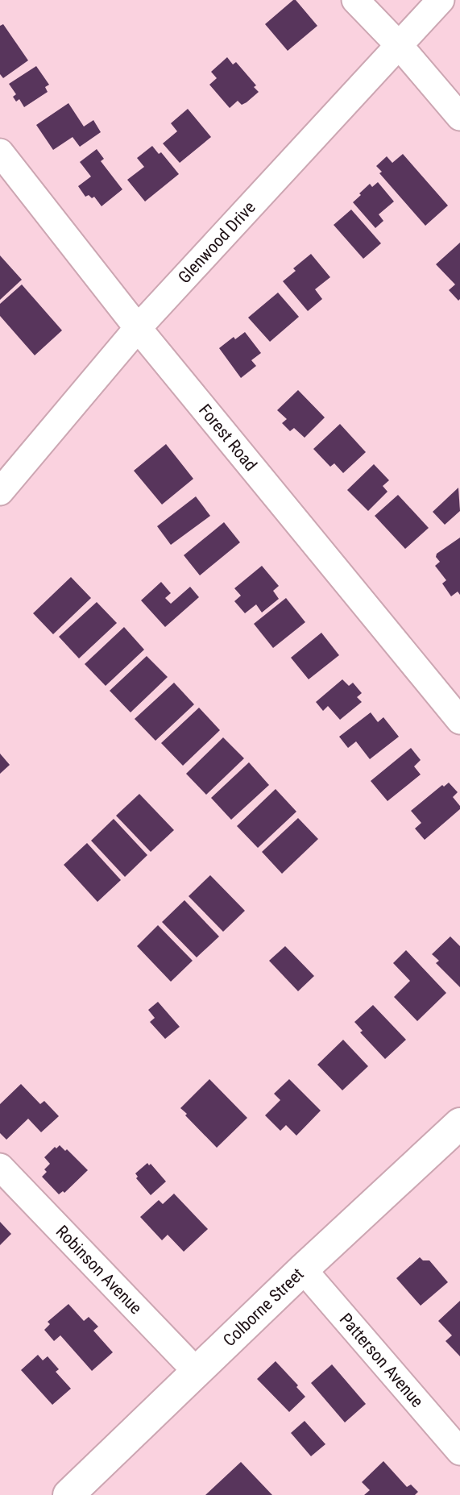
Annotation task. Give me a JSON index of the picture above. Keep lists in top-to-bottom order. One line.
{"streets":{"main road":["Colborne Street"],"street":["Glenwood Drive","Forest Road","Robinson Avenue","Patterson Avenue"]},"crossings":[["Glenwood Drive","Forest Road"],["Robinson Avenue","Colborne Street"],["Colborne Street","Patterson Avenue"]]}
